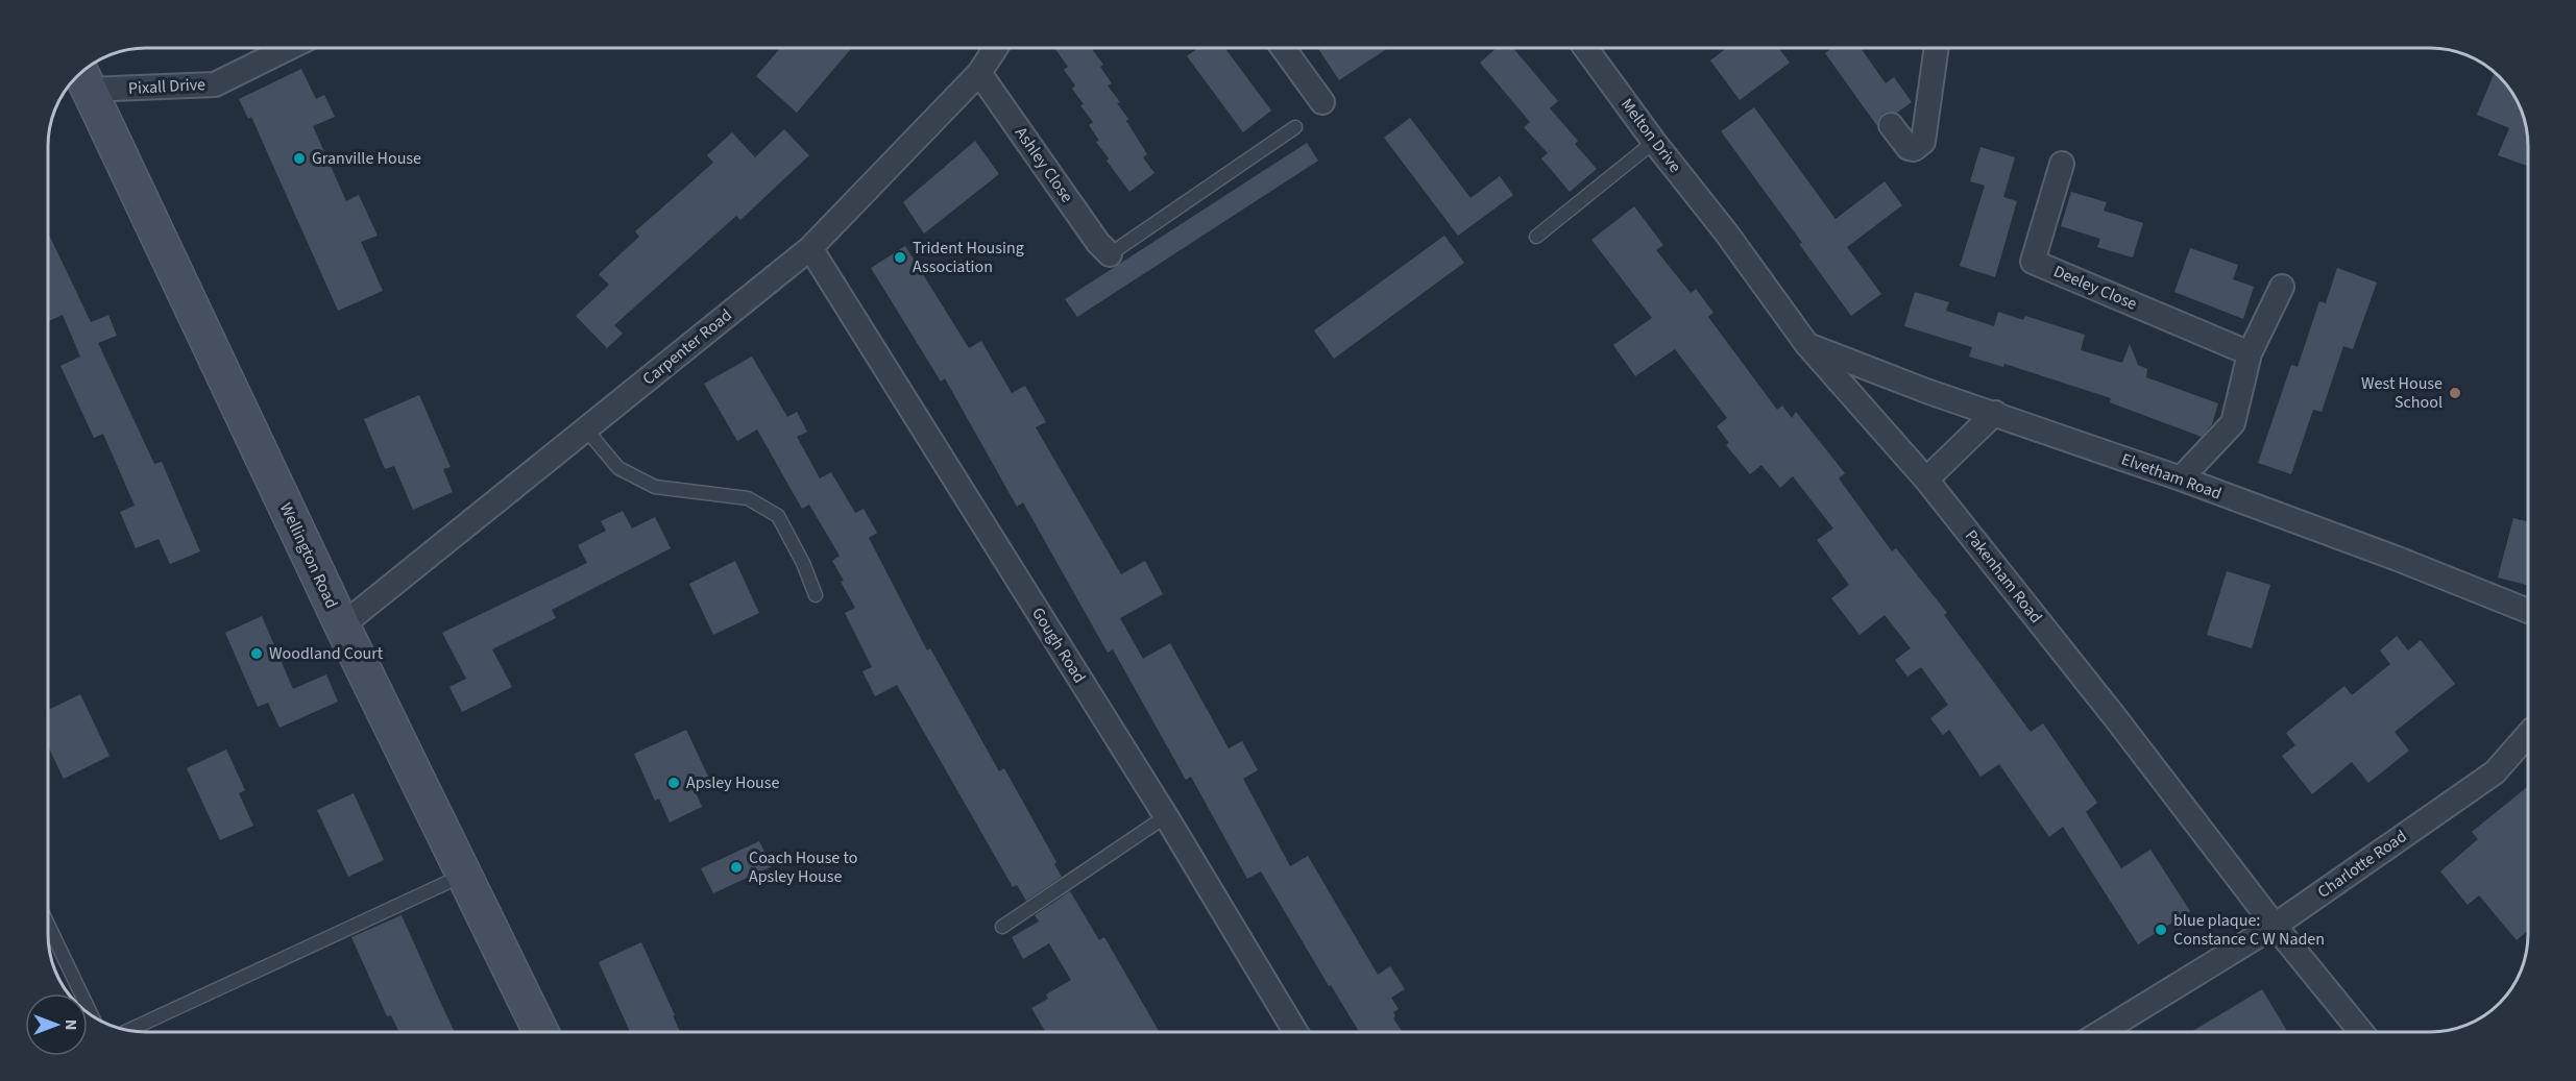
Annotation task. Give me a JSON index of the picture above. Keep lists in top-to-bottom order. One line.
{"streets":{"street":["Pixall Drive","Melton Drive","Ashley Close","Deeley Close","Carpenter Road","Elvetham Road","Wellington Road","Pakenham Road","Gough Road","Charlotte Road"]},"crossings":[["Pixall Drive","Wellington Road"],["Melton Drive","Pakenham Road"],["Ashley Close","Carpenter Road"],["Carpenter Road","Wellington Road"],["Carpenter Road","Gough Road"],["Elvetham Road","Pakenham Road"],["Pakenham Road","Charlotte Road"]],"places":["Granville House","Trident Housing Association","West House School","Woodland Court","Apsley House","Coach House to Apsley House","blue plaque: Constance C W Naden"],"north":"right"}
